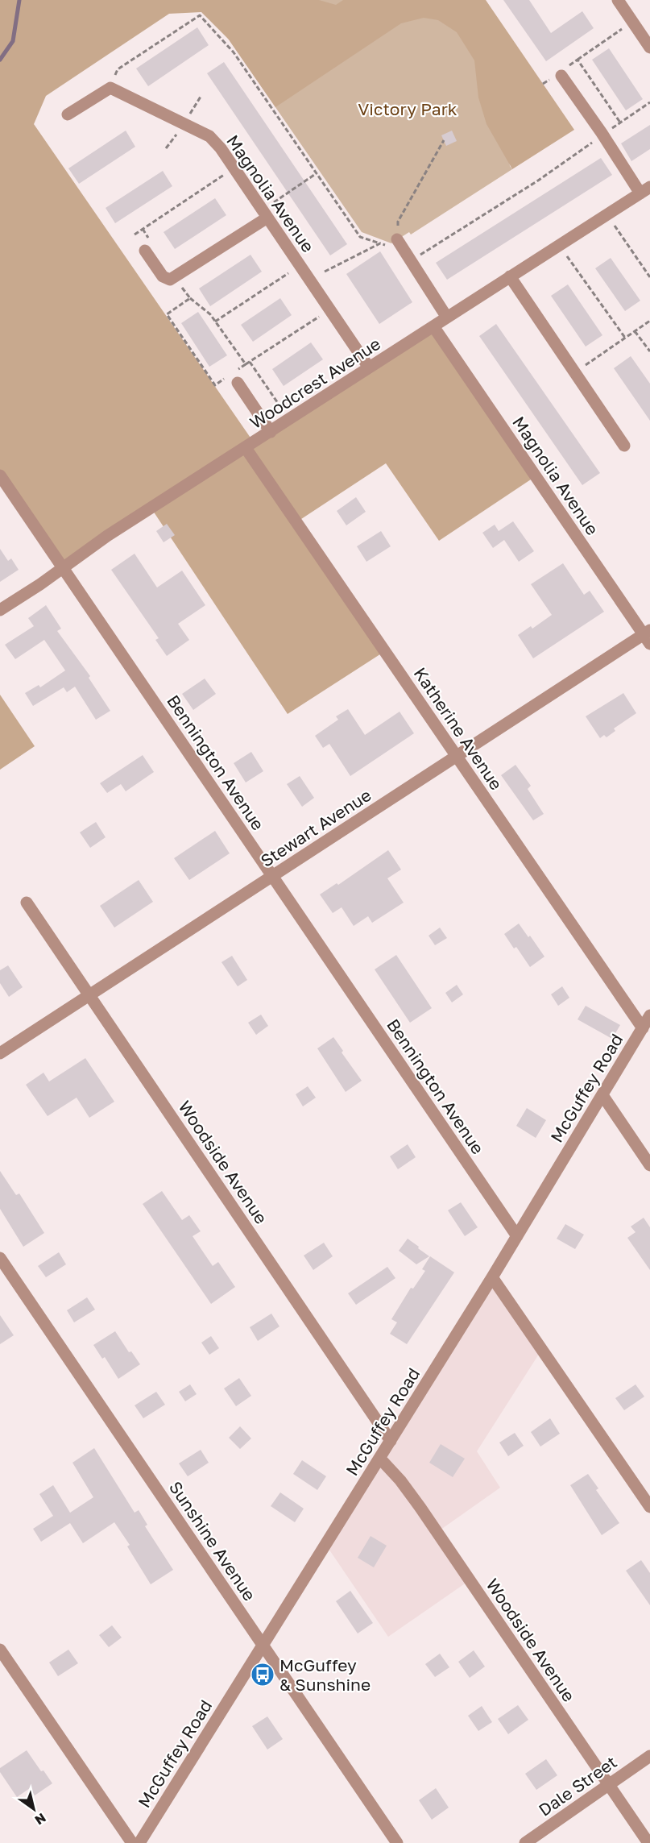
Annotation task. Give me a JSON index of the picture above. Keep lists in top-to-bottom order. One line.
{"streets":{"street":["Magnolia Avenue","Woodcrest Avenue","Katherine Avenue","Bennington Avenue","Stewart Avenue","McGuffey Road","Woodside Avenue","Sunshine Avenue","Dale Street"]},"crossings":[["Magnolia Avenue","Woodcrest Avenue"],["Magnolia Avenue","Stewart Avenue"],["Woodcrest Avenue","Katherine Avenue"],["Woodcrest Avenue","Bennington Avenue"],["Katherine Avenue","Stewart Avenue"],["Katherine Avenue","McGuffey Road"],["Bennington Avenue","Stewart Avenue"],["Bennington Avenue","McGuffey Road"],["Stewart Avenue","Woodside Avenue"],["McGuffey Road","Woodside Avenue"],["McGuffey Road","Sunshine Avenue"],["Woodside Avenue","Dale Street"]],"parks":["Victory Park"],"places":{"bus stop":["McGuffey & Sunshine"]},"north":"bottom right"}
